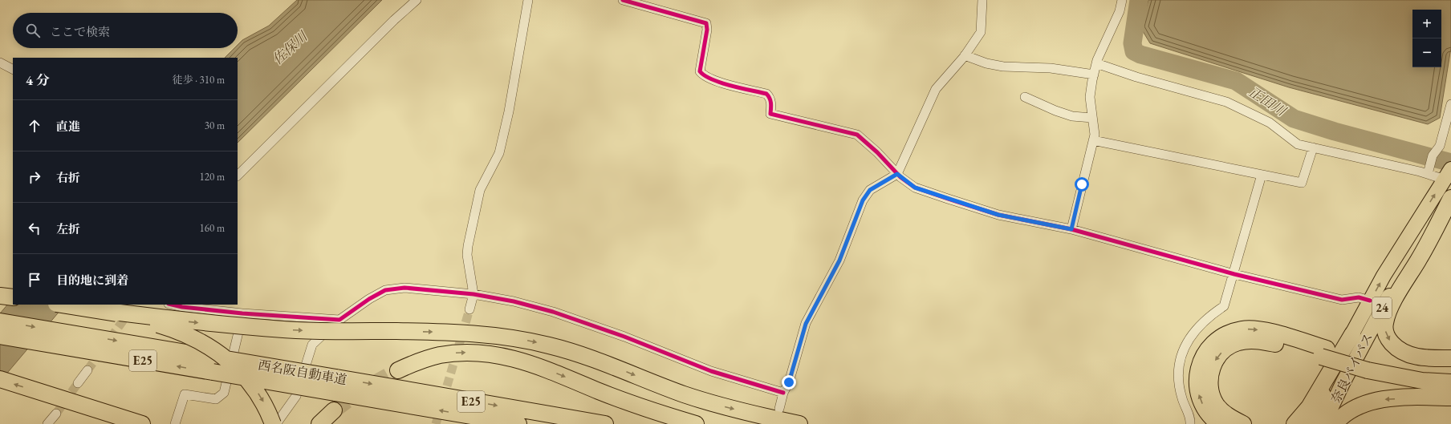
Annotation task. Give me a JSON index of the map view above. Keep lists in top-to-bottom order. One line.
{"streets":{"highway":["24","E25","奈良バイパス","西名阪自動車道"]},"crossings":[["24","奈良バイパス"]],"water":["佐保川","正田川"],"page":{"map_buttons":["+","−"],"search":"ここで検索","heading":["4 分","徒歩 · 310 m"],"list":[["直進","30 m"],["右折","120 m"],["左折","160 m"],"目的地に到着"]}}
